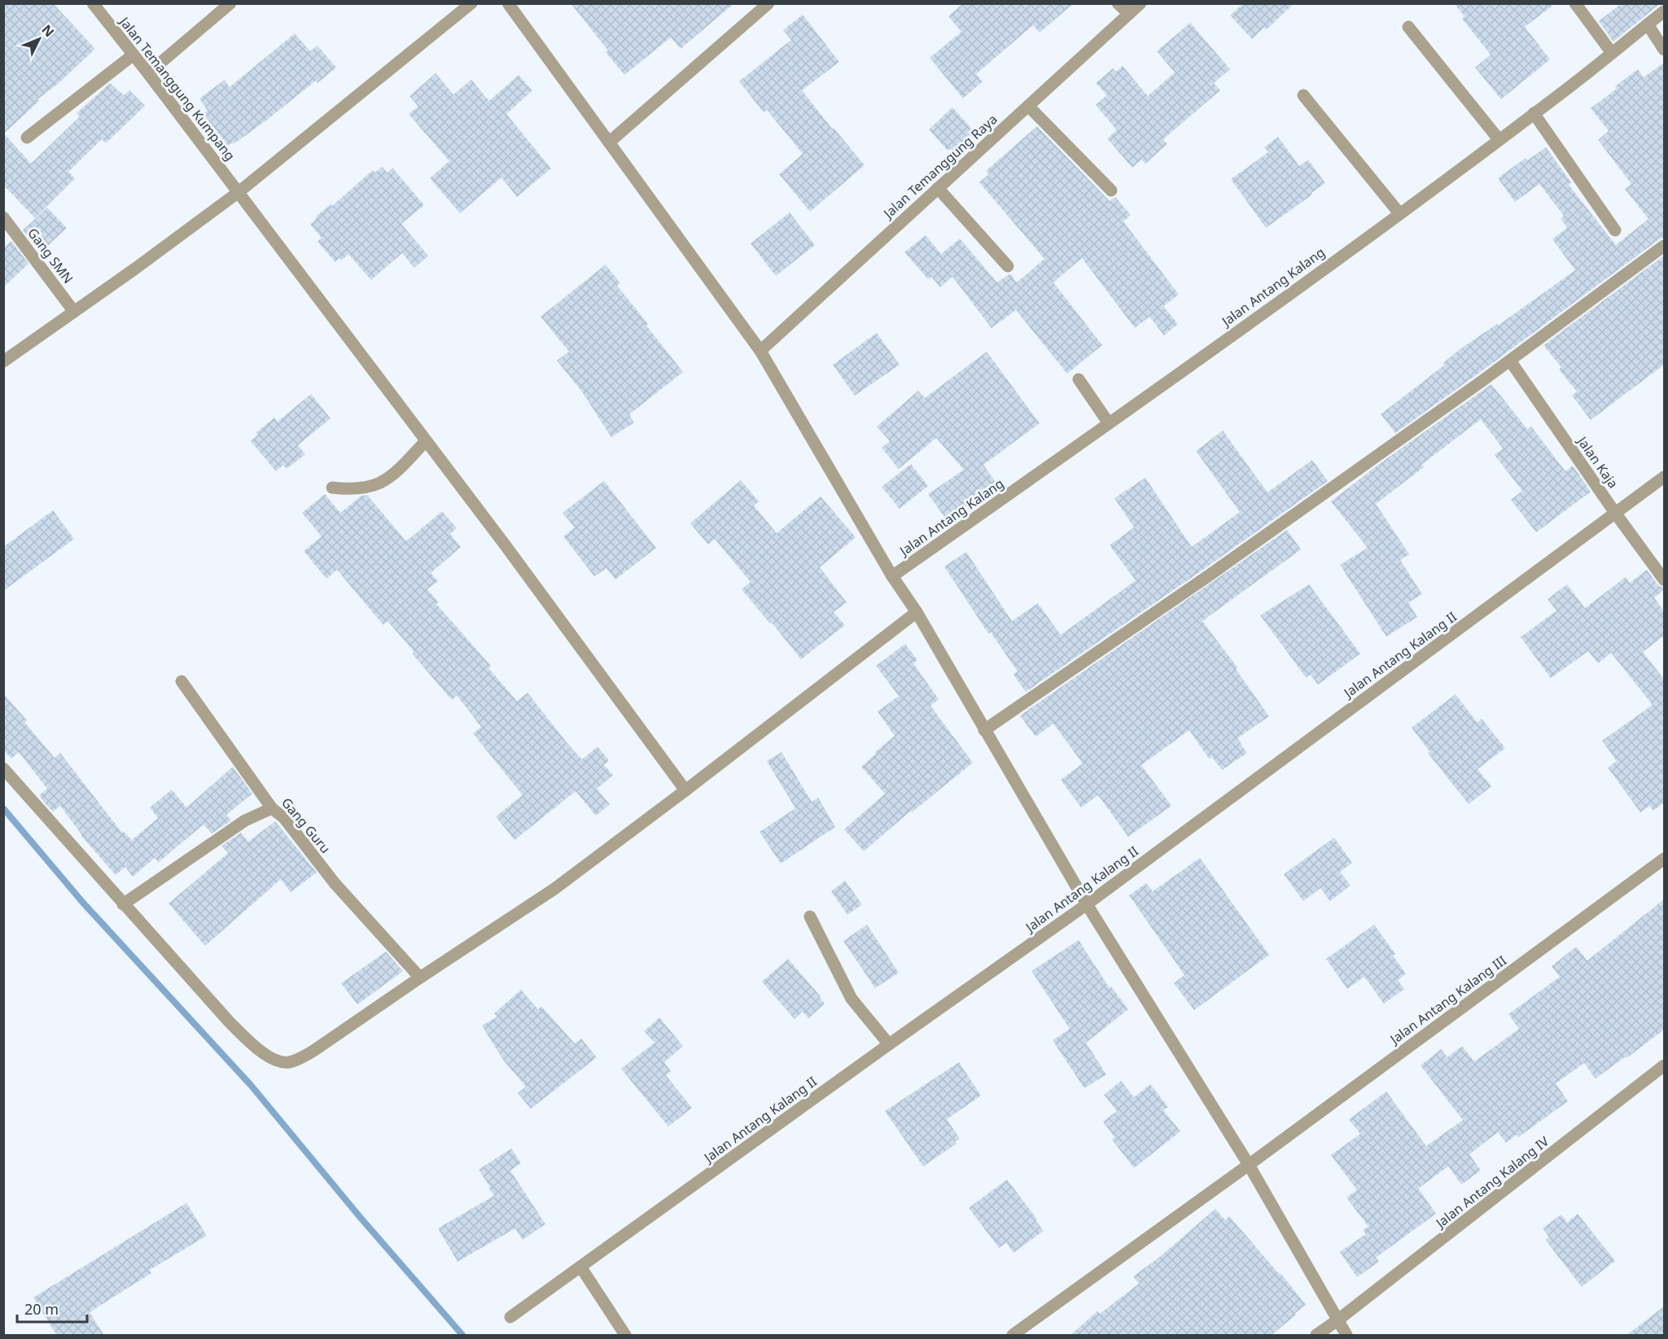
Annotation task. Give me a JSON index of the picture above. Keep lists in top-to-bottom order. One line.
{"streets":{"street":["Jalan Temanggung Kumpang","Jalan Temanggung Raya","Gang SMN","Jalan Antang Kalang","Jalan Kaja","Jalan Antang Kalang II","Gang Guru","Jalan Antang Kalang III","Jalan Antang Kalang IV"]},"crossings":[["Jalan Kaja","Jalan Antang Kalang II"]],"scale_bar":"20 m","north":"top right"}
